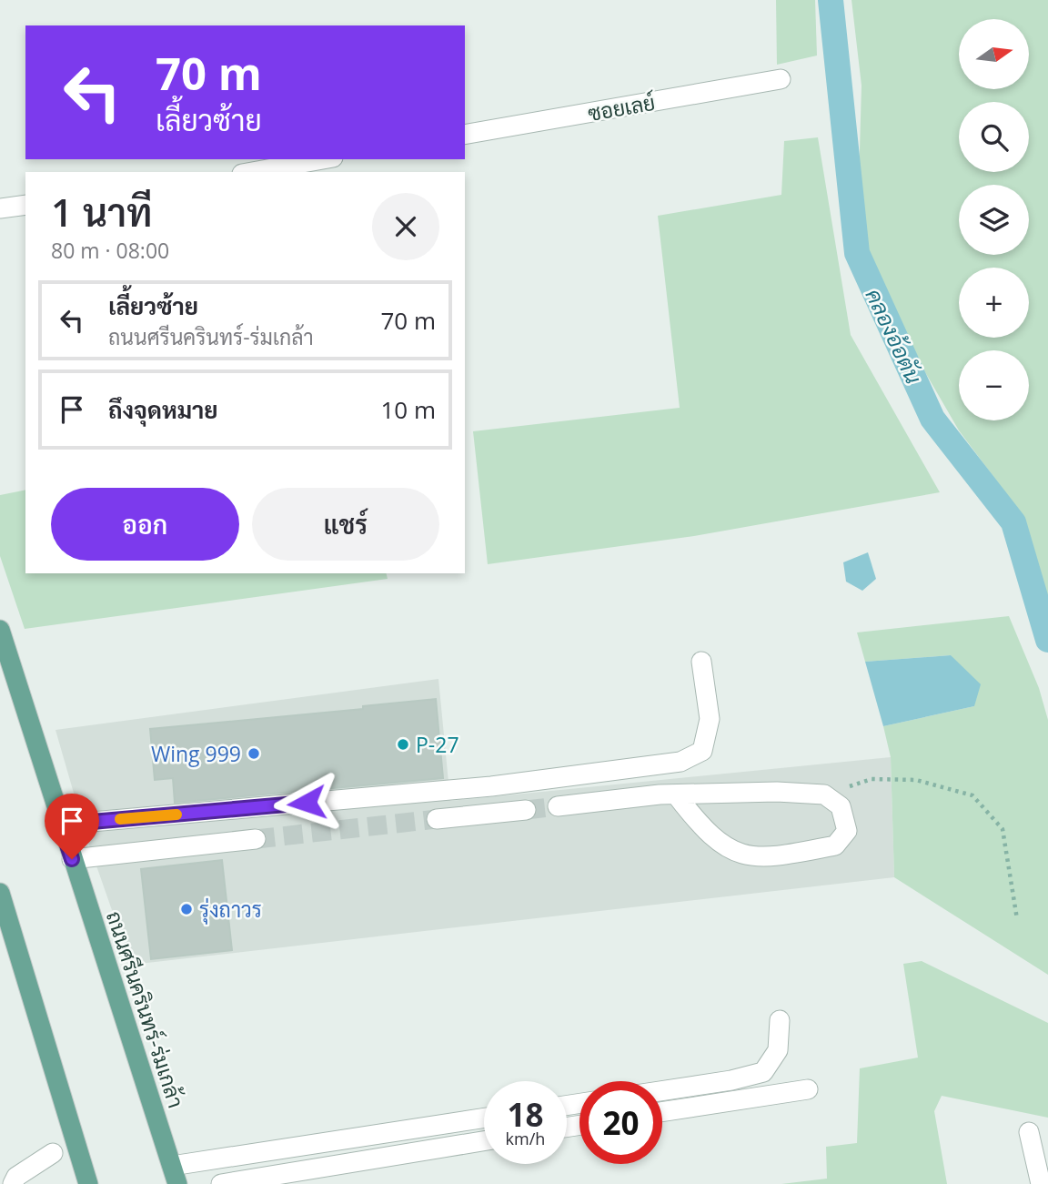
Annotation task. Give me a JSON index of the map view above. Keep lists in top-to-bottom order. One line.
{"streets":{"main road":["ถนนศรีนครินทร์-ร่มเกล้า"],"street":["ซอยเลย์"]},"water":["คลองอ้อตัน"],"places":["P-27","Wing 999","รุ่งถาวร"],"north":"right","page":{"map_buttons":["+","−"],"turn":["70 m","เลี้ยวซ้าย"],"heading":["1 นาที","80 m · 08:00"],"list":[{"name":"เลี้ยวซ้าย","note":"ถนนศรีนครินทร์-ร่มเกล้า","value":"70 m"},{"name":"ถึงจุดหมาย","value":"10 m"}],"buttons":["ออก","แชร์"],"speed":"18 km/h","limit":"20"}}
